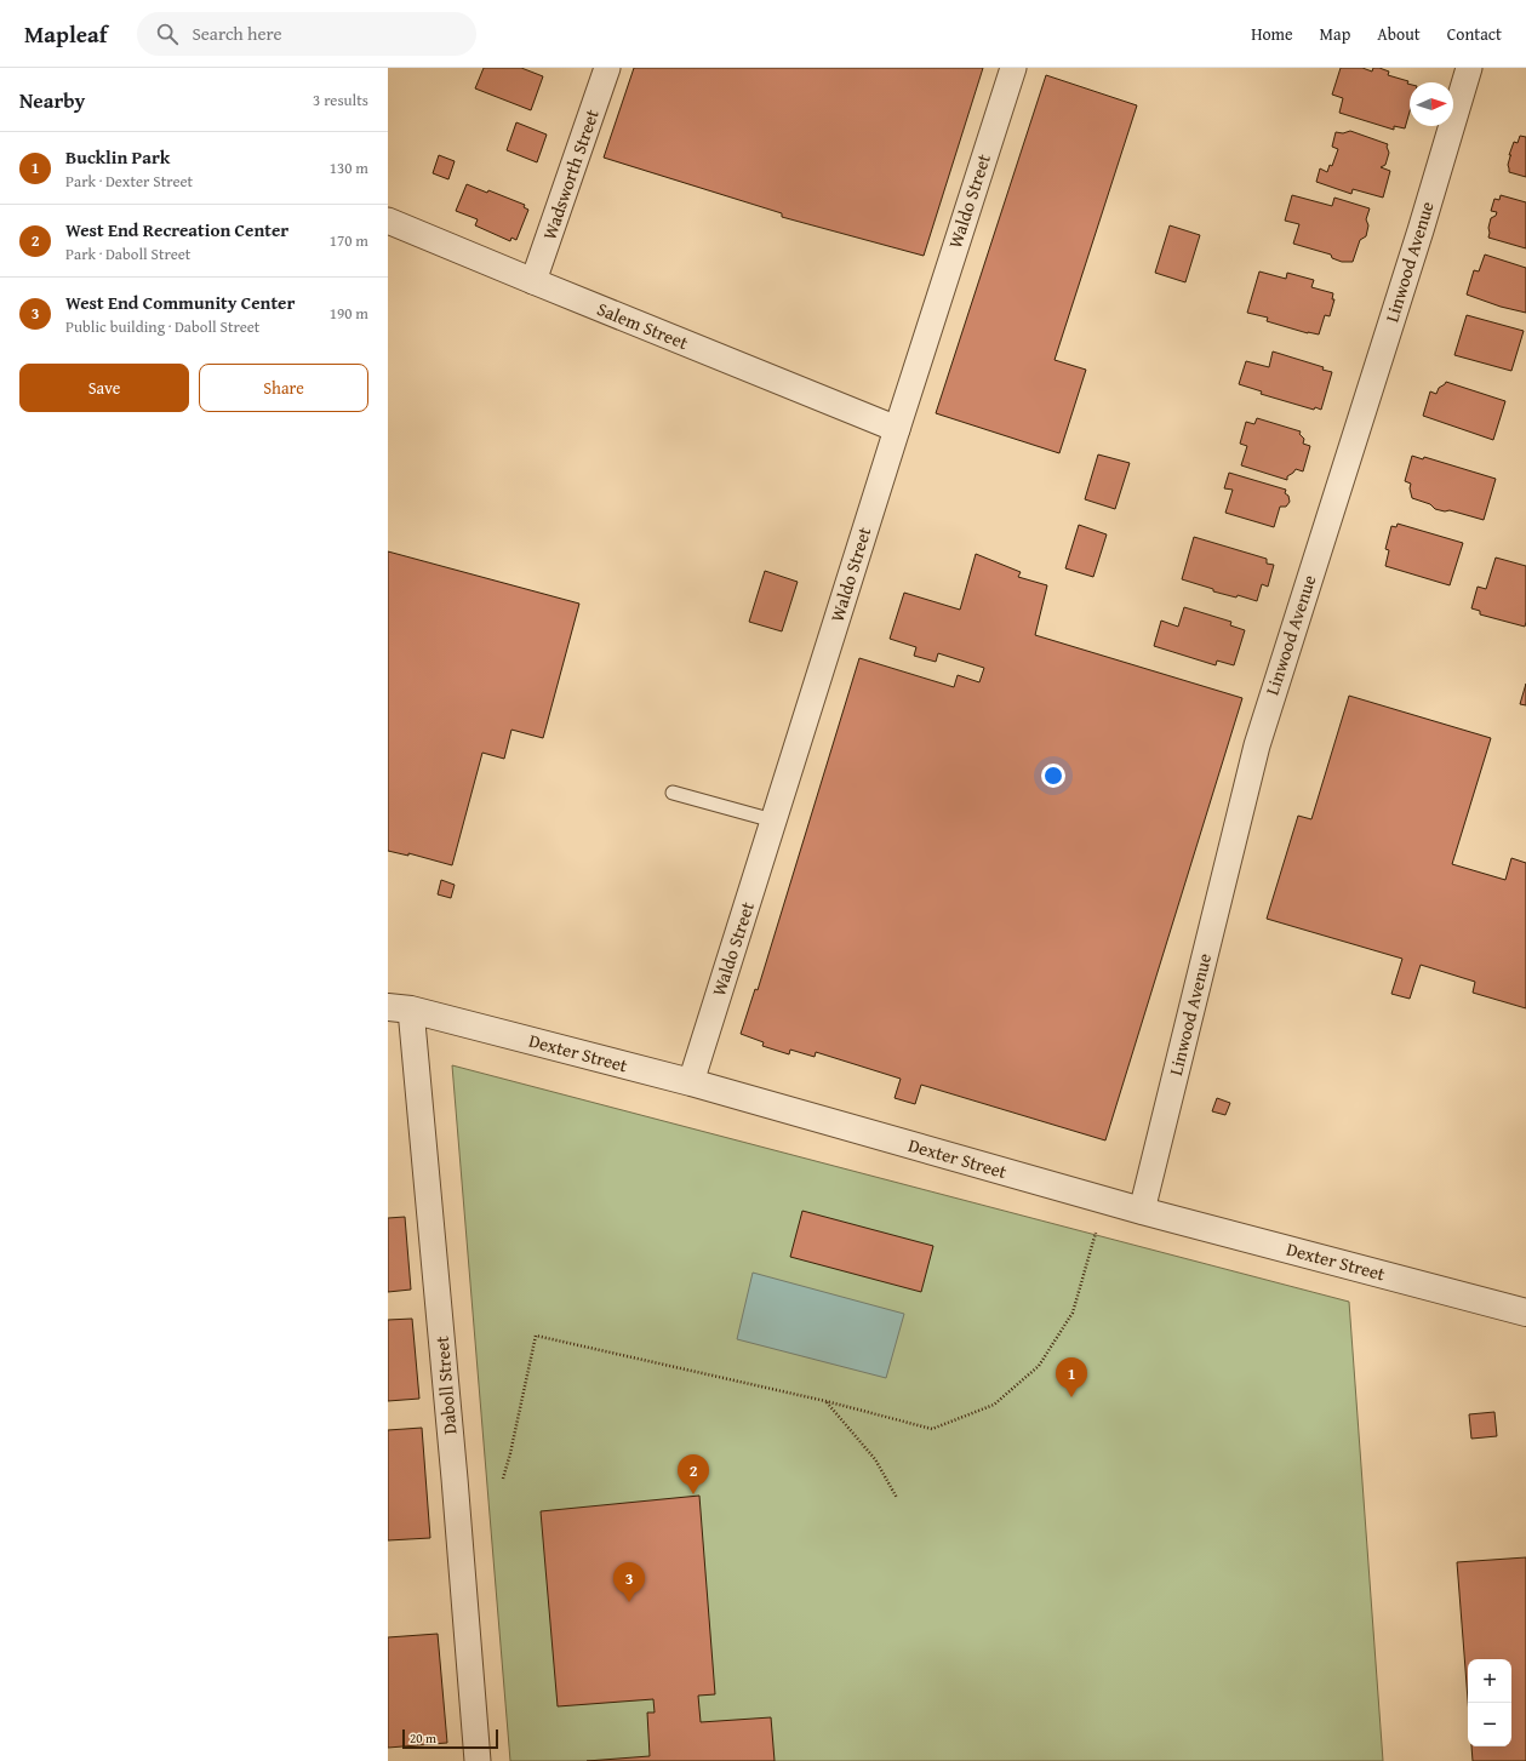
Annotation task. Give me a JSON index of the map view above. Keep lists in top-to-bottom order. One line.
{"streets":{"street":["Wadsworth Street","Waldo Street","Linwood Avenue","Salem Street","Dexter Street","Daboll Street"]},"crossings":[["Wadsworth Street","Salem Street"],["Waldo Street","Salem Street"],["Waldo Street","Dexter Street"],["Linwood Avenue","Dexter Street"],["Dexter Street","Daboll Street"]],"scale_bar":"20 m","north":"right","page":{"header":"Mapleaf","search":"Search here","nav":["Home","Map","About","Contact"],"heading":["Nearby","3 results"],"list":[{"mark":"1","name":"Bucklin Park","note":"Park · Dexter Street","value":"130 m"},{"mark":"2","name":"West End Recreation Center","note":"Park · Daboll Street","value":"170 m"},{"mark":"3","name":"West End Community Center","note":"Public building · Daboll Street","value":"190 m"}],"buttons":["Save","Share"],"pins":["1","2","3"],"map_buttons":["+","−"],"scale":"20 m"}}
